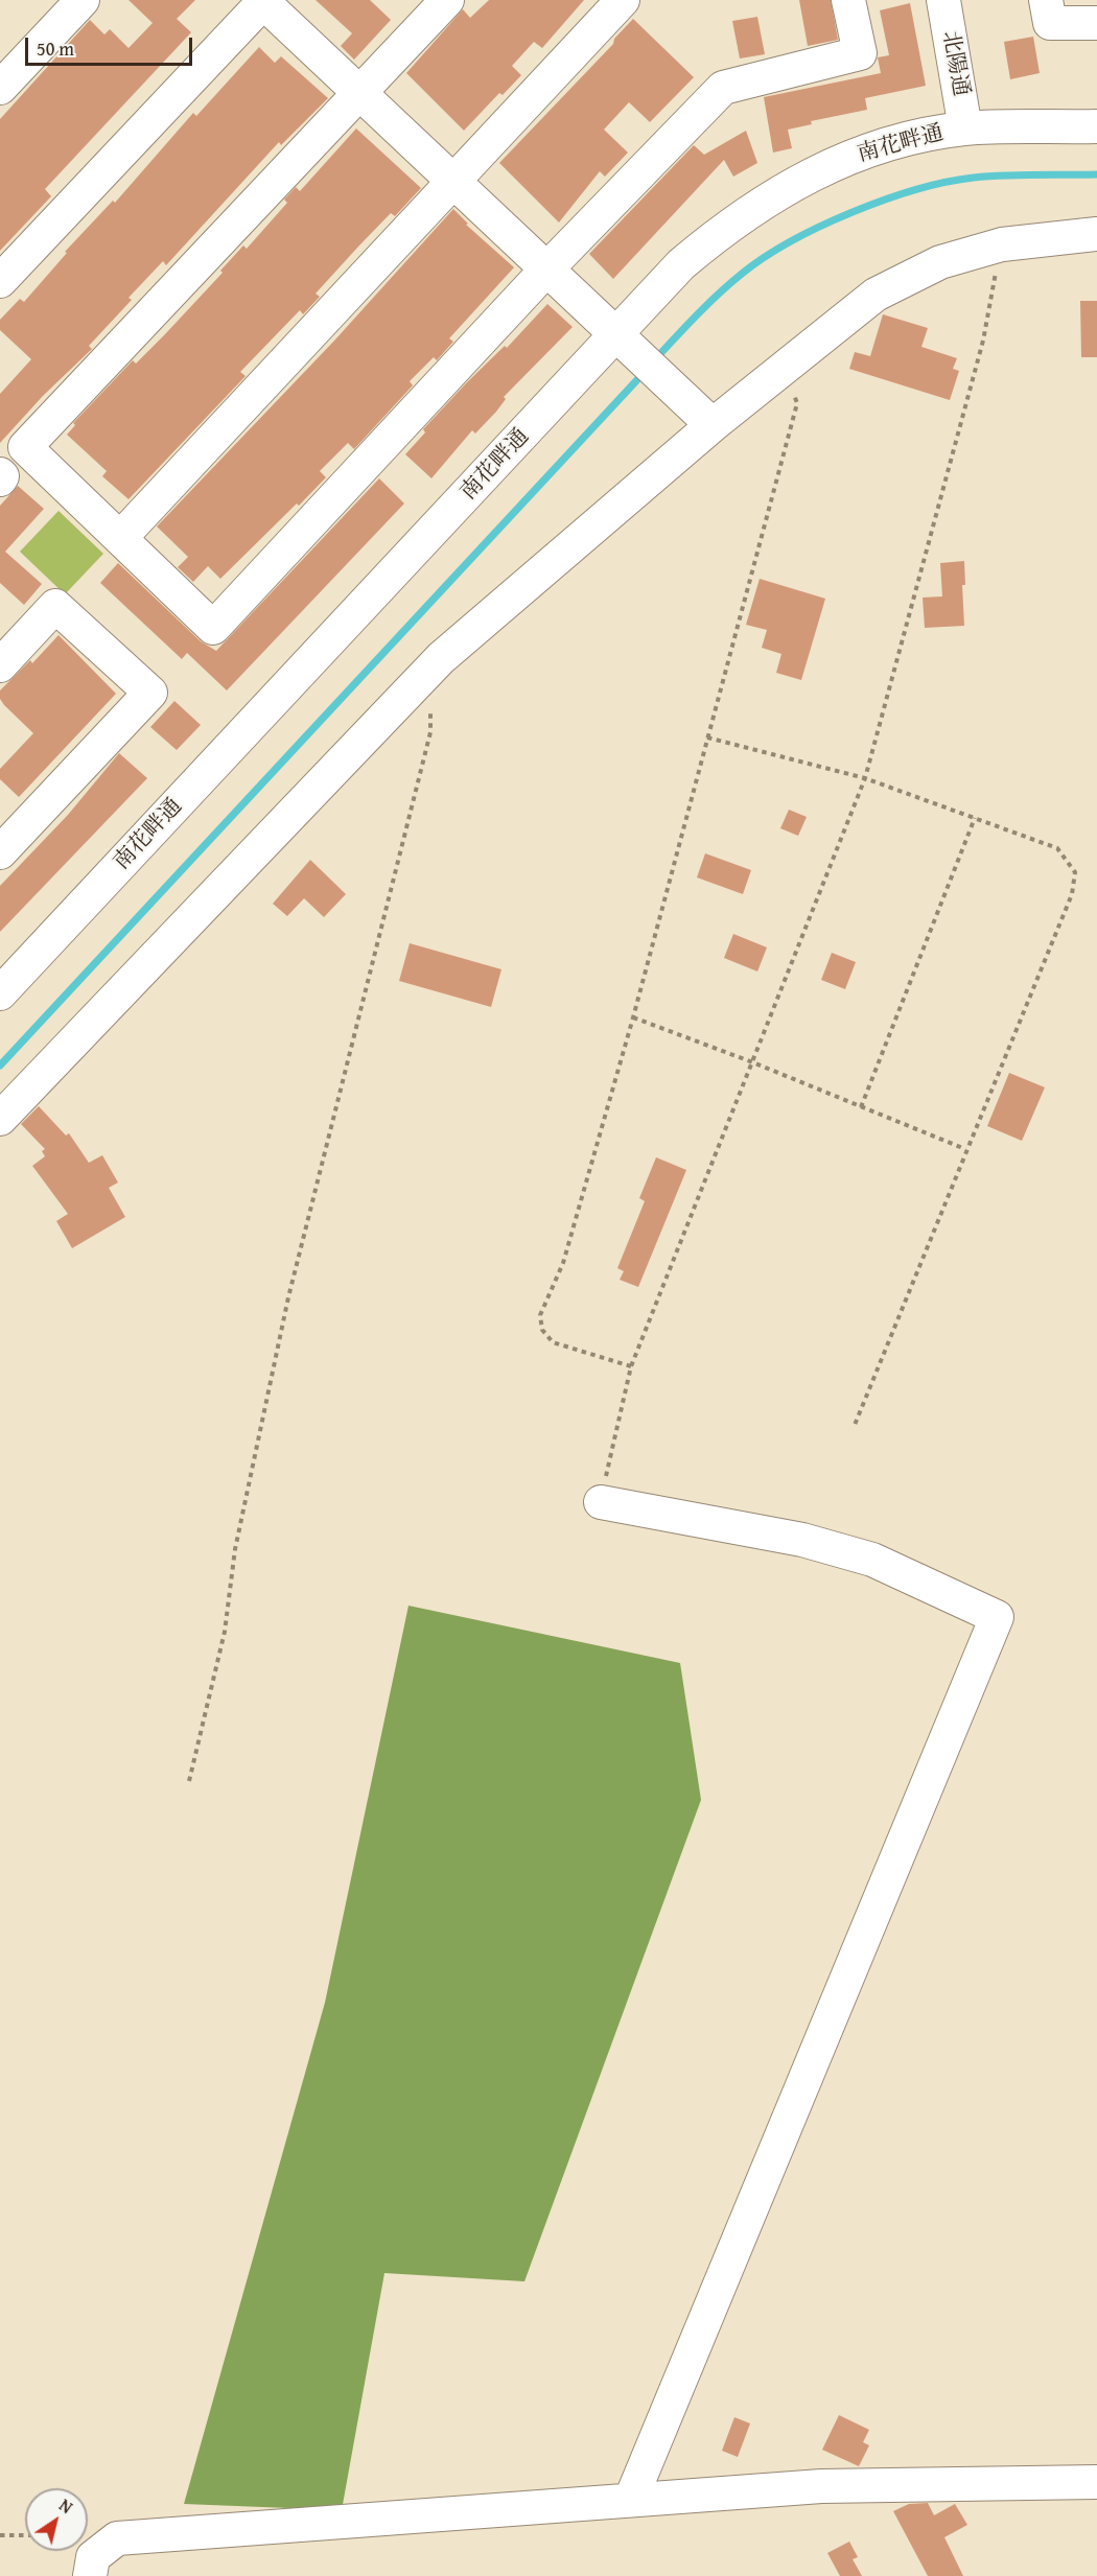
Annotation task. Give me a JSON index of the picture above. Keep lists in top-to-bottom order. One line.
{"streets":{"street":["北陽通","南花畔通"]},"crossings":[["北陽通","南花畔通"]],"scale_bar":"50 m","north":"top right"}
